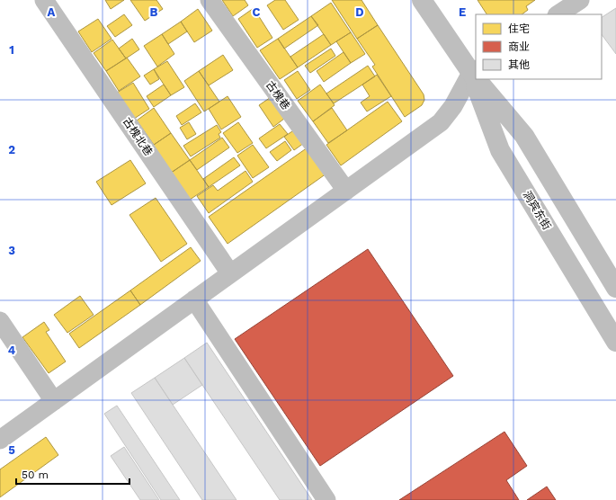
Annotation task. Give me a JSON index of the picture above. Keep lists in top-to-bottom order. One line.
{"streets":{"main road":["洞宾东街"],"street":["古槐巷","古槐北巷"]},"legend":["住宅","商业","其他"],"scale_bar":"50 m","grid":{"columns":["A","B","C","D","E"],"rows":["1","2","3","4","5"]}}
